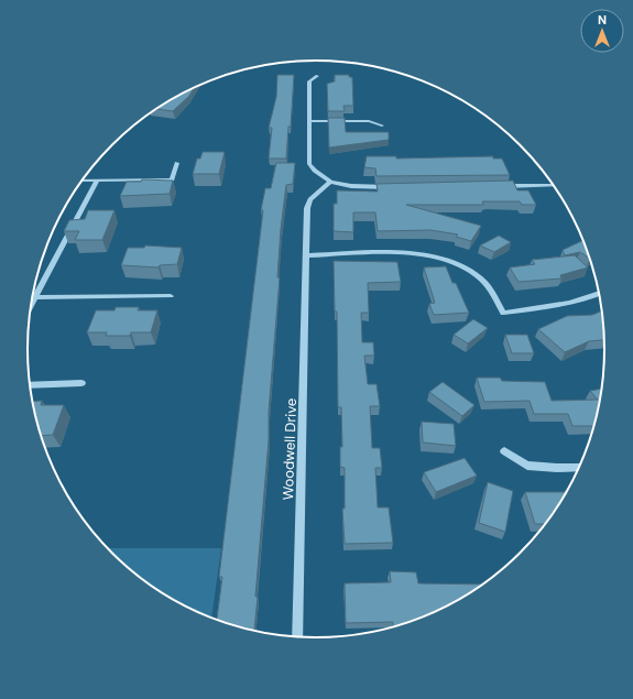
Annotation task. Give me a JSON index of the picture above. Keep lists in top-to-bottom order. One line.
{"streets":{"street":["Woodwell Drive"]},"north":"top"}
